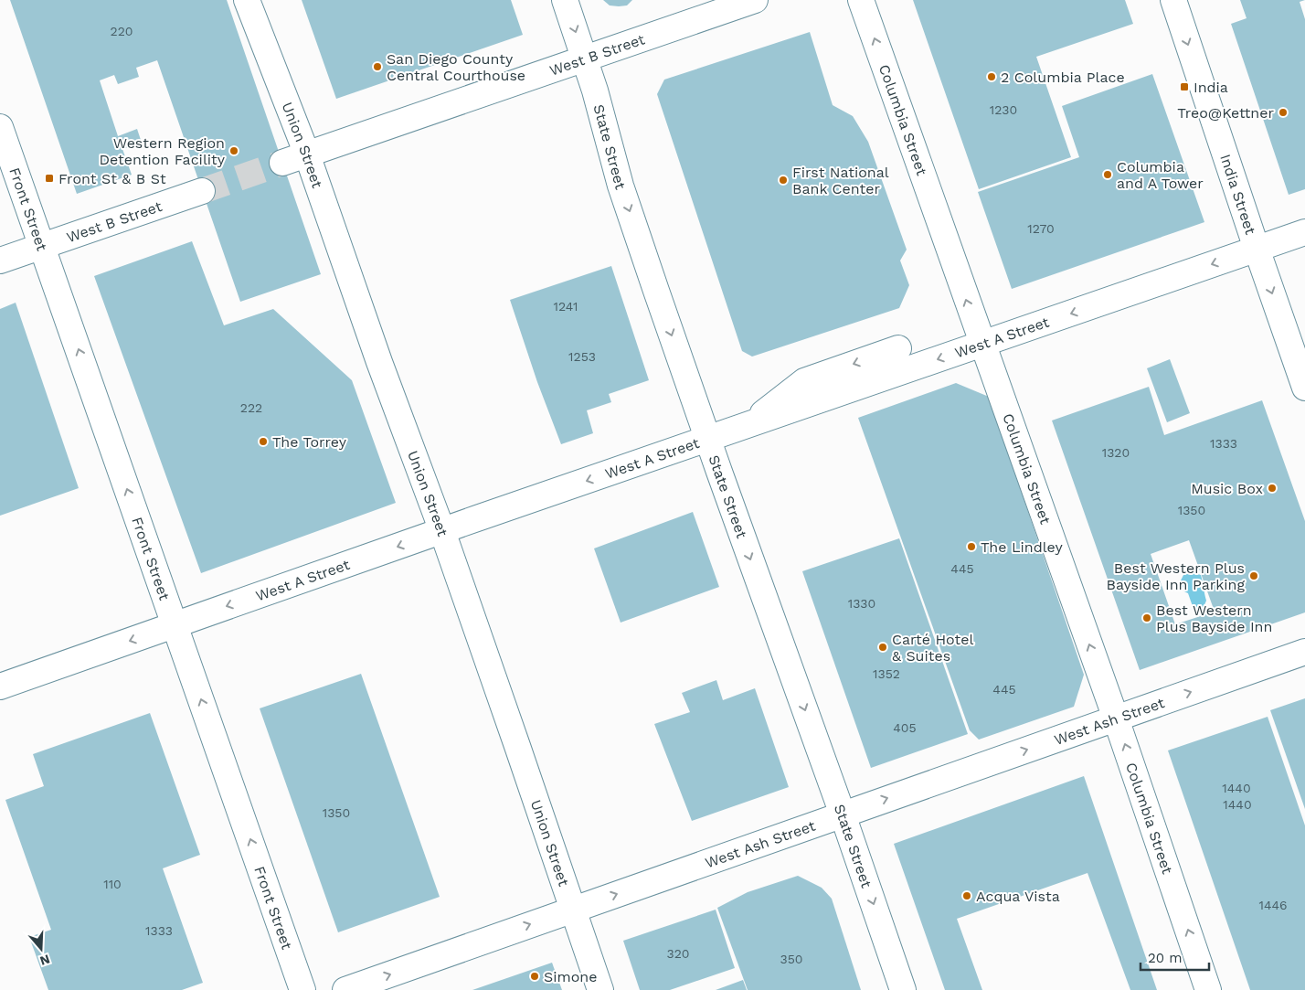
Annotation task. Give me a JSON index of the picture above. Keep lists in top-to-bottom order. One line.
{"streets":{"main road":["West B Street","Columbia Street","Union Street","State Street","India Street","Front Street","West A Street","West Ash Street"]},"crossings":[["West B Street","Union Street"],["West B Street","State Street"],["West B Street","Front Street"],["Columbia Street","West A Street"],["Columbia Street","West Ash Street"],["Union Street","West A Street"],["Union Street","West Ash Street"],["State Street","West A Street"],["State Street","West Ash Street"],["India Street","West A Street"],["Front Street","West A Street"]],"one_way":["Columbia Street","State Street","India Street","Front Street","West A Street","West Ash Street"],"places":{"other":["San Diego County Central Courthouse","2 Columbia Place","Treo@Kettner","Western Region Detention Facility","Columbia and A Tower","First National Bank Center","The Torrey","Music Box","The Lindley","Best Western Plus Bayside Inn Parking","Best Western Plus Bayside Inn","Carté Hotel & Suites","Acqua Vista","Simone"],"transit":["India","Front St & B St"]},"house_numbers":["220","1230","1270","1241","1253","222","1333","1320","1350","445","1330","1352","445","405","1440","1440","1350","110","1446","1333","320","350"],"scale_bar":"20 m","north":"bottom"}
